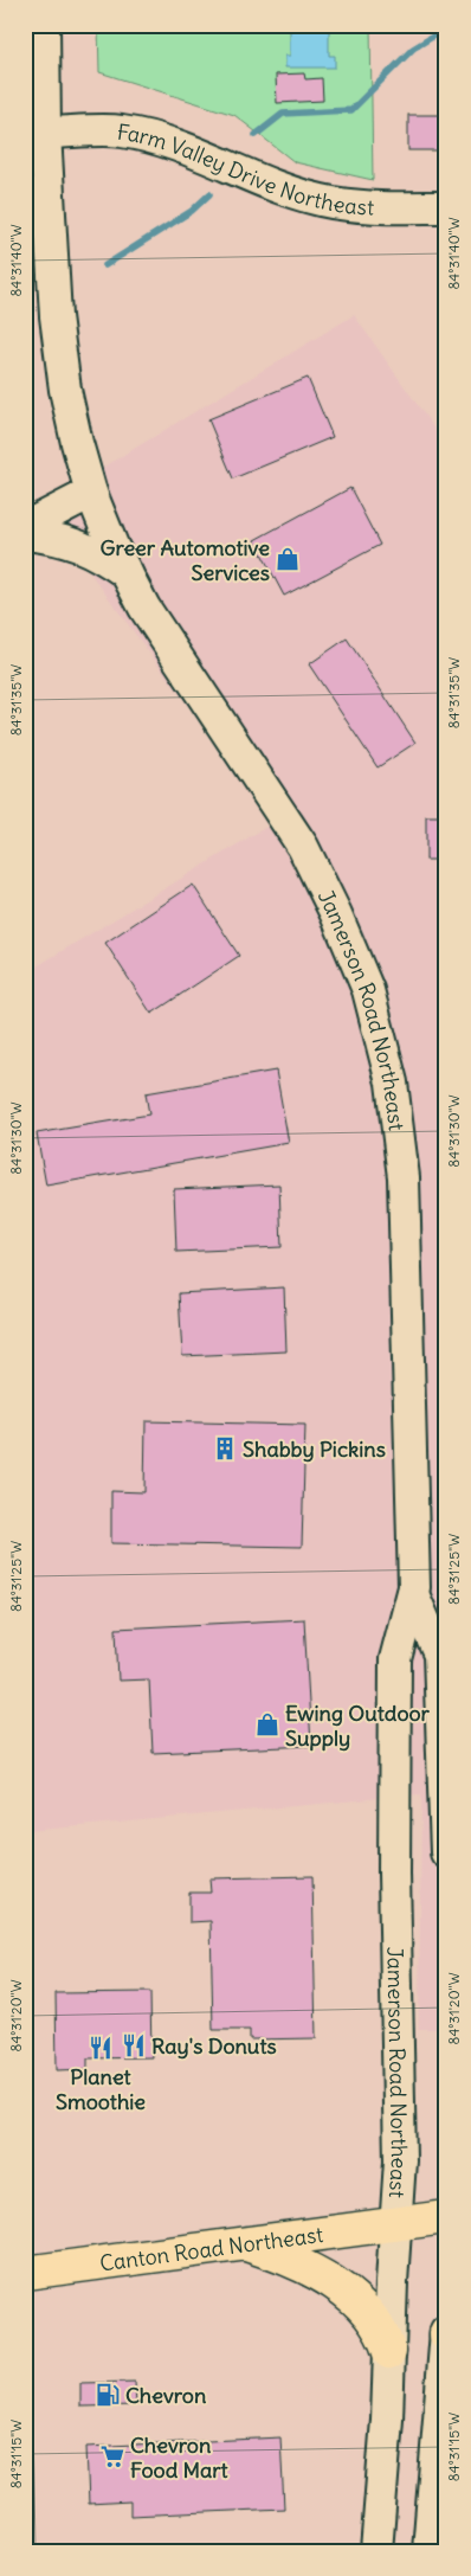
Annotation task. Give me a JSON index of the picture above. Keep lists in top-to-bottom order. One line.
{"streets":{"main road":["Canton Road Northeast"],"street":["Farm Valley Drive Northeast","Jamerson Road Northeast"]},"crossings":[["Farm Valley Drive Northeast","Jamerson Road Northeast"],["Jamerson Road Northeast","Canton Road Northeast"]],"places":{"shop":["Greer Automotive Services","Ewing Outdoor Supply"],"building":["Shabby Pickins"],"restaurant":["Ray's Donuts","Planet Smoothie"],"fuel station":["Chevron"],"supermarket":["Chevron Food Mart"]},"coordinates":["84°31'40\"W","84°31'35\"W","84°31'30\"W","84°31'25\"W","84°31'20\"W","84°31'15\"W"]}
